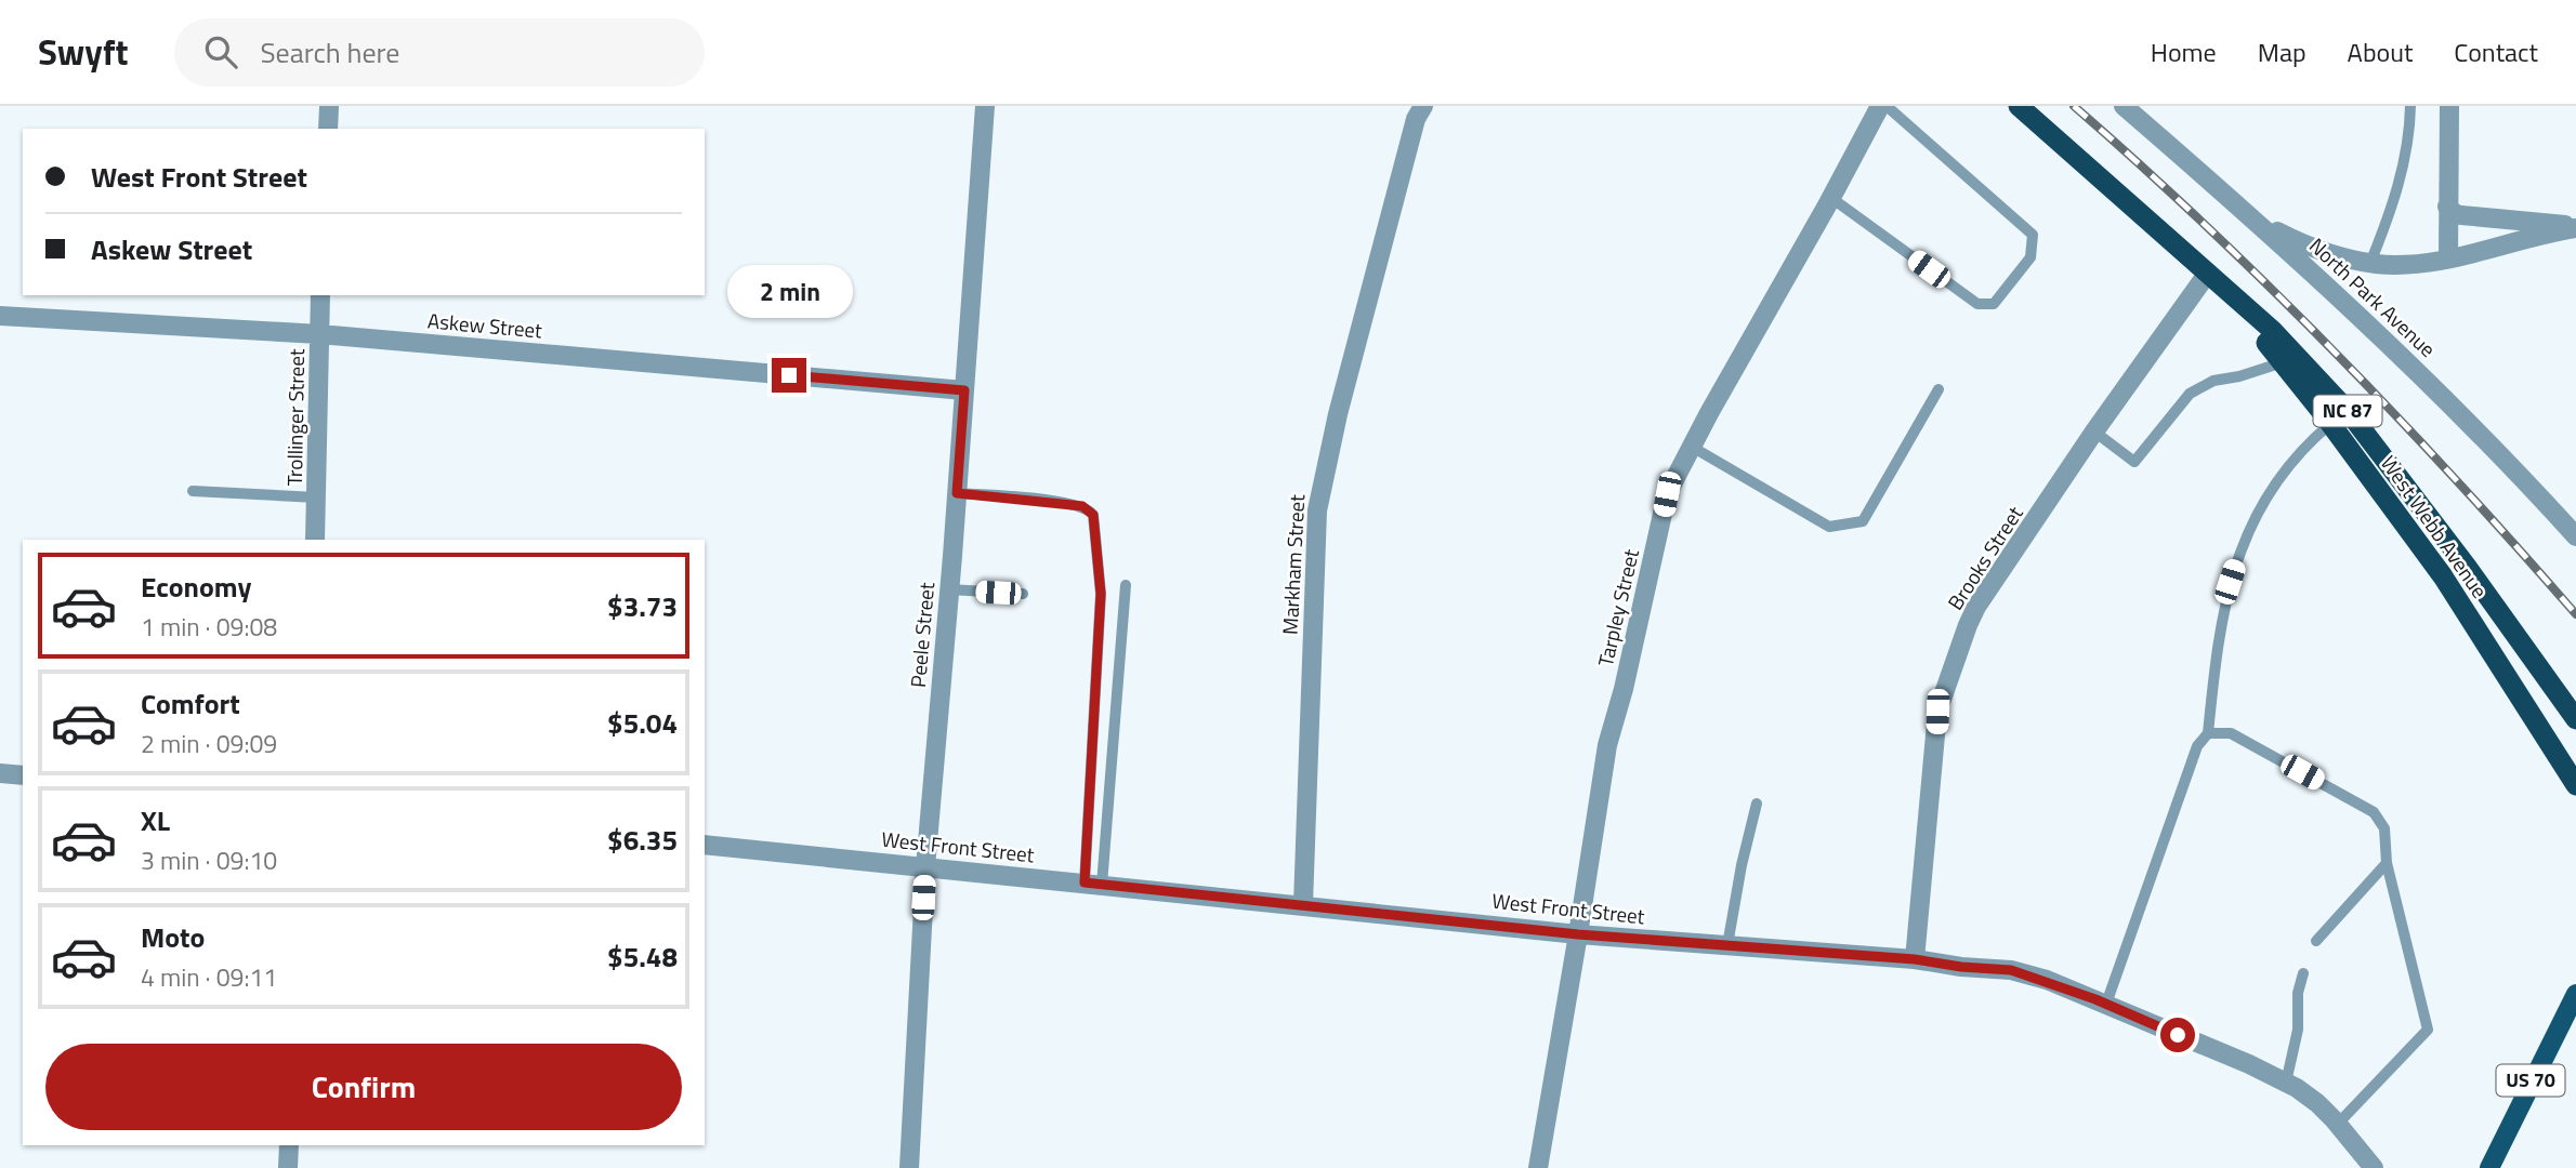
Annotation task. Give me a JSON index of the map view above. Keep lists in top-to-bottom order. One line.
{"streets":{"highway":["NC 87","West Webb Avenue"],"main road":["US 70"],"street":["North Park Avenue","Askew Street","Trollinger Street","Brooks Street","Markham Street","Tarpley Street","Peele Street","West Front Street"]},"crossings":[["Askew Street","Trollinger Street"],["Askew Street","Peele Street"],["West Webb Avenue","Brooks Street"],["Brooks Street","West Front Street"],["Markham Street","West Front Street"],["Tarpley Street","West Front Street"],["Peele Street","West Front Street"]],"page":{"header":"Swyft","search":"Search here","nav":["Home","Map","About","Contact"],"banner":["West Front Street","Askew Street"],"bubble":"2 min","list":[{"name":"Economy","note":"1 min · 09:08","value":"$3.73"},{"name":"Comfort","note":"2 min · 09:09","value":"$5.04"},{"name":"XL","note":"3 min · 09:10","value":"$6.35"},{"name":"Moto","note":"4 min · 09:11","value":"$5.48"}],"buttons":"Confirm"}}
